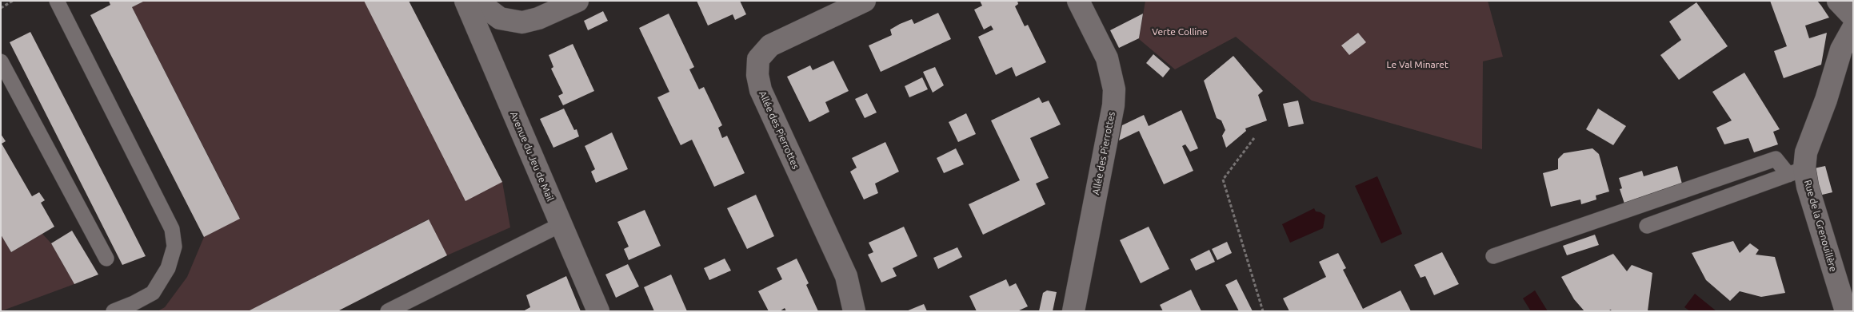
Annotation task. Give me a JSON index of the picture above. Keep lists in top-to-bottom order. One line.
{"streets":{"street":["Allée des Pierrottes","Avenue du Jeu de Mail","Rue de la Grenouillère"]},"parks":["Verte Colline","Le Val Minaret"]}
